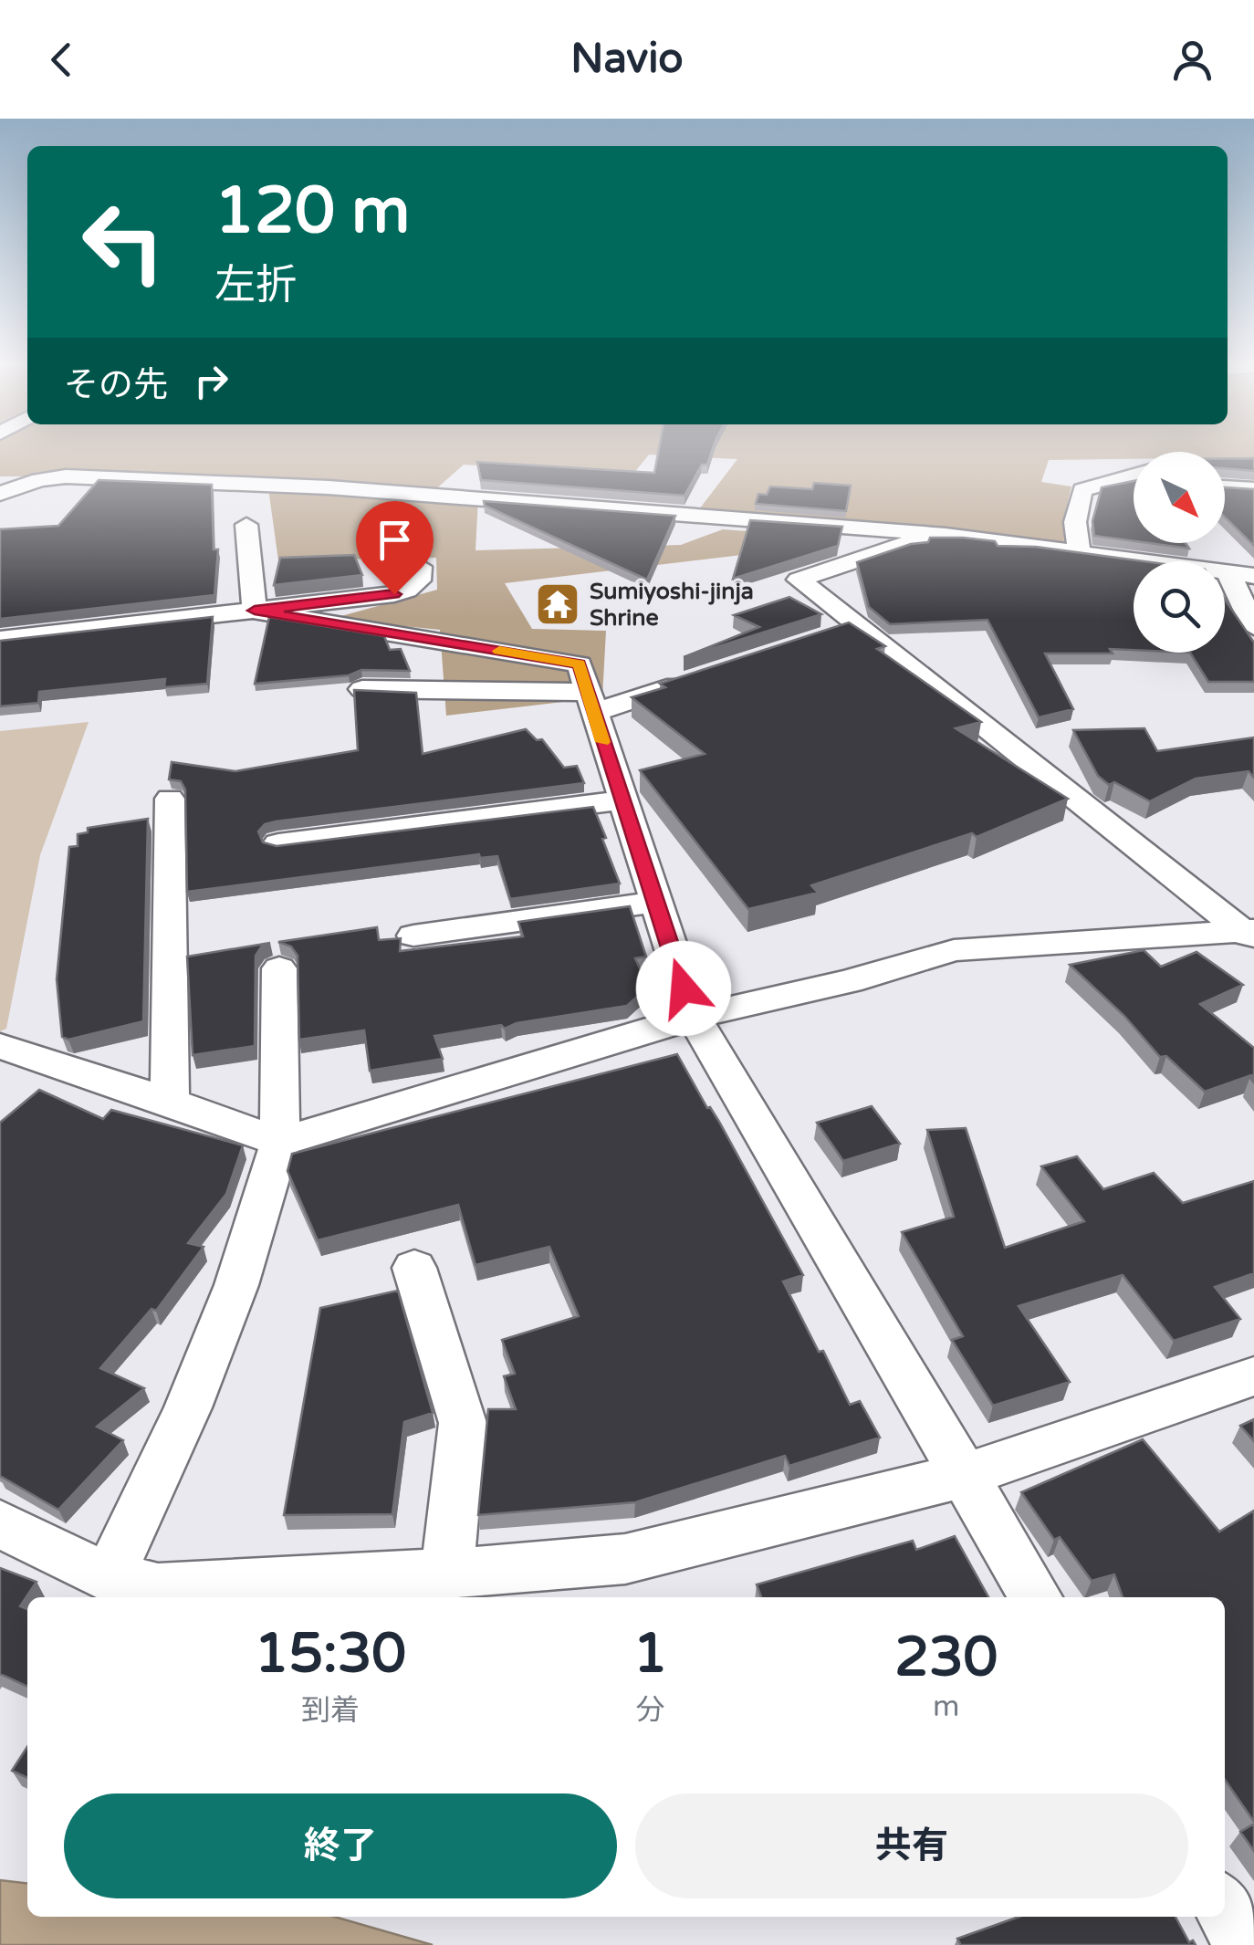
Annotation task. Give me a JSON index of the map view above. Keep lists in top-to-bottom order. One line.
{"places":{"temple":["Sumiyoshi-jinja Shrine"]},"north":"bottom right","page":{"header":"Navio","turn":["120 m","左折"],"then":"その先","eta":["15:30","到着","1","分","230","m"],"buttons":["終了","共有"]}}
